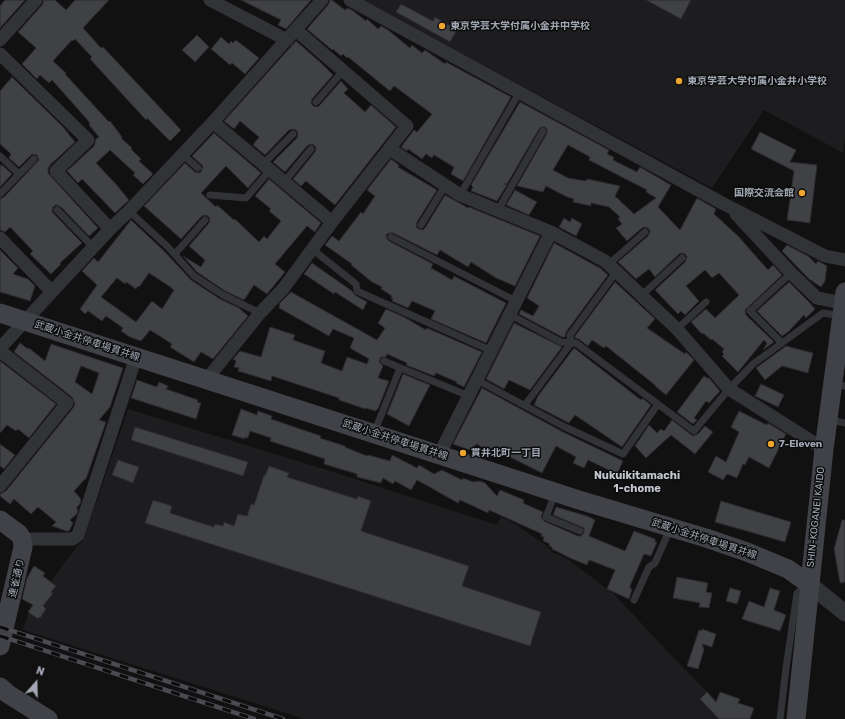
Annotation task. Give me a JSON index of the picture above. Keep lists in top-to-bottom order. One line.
{"streets":{"main road":["武蔵小金井停車場貫井線","SHIN-KOGANEI KAIDO","連雀通り"]},"crossings":[["武蔵小金井停車場貫井線","SHIN-KOGANEI KAIDO"]],"districts":["Nukuikitamachi 1-chome"],"places":["東京学芸大学付属小金井中学校","東京学芸大学付属小金井小学校","国際交流会館","7-Eleven","貫井北町一丁目"],"north":"top"}
